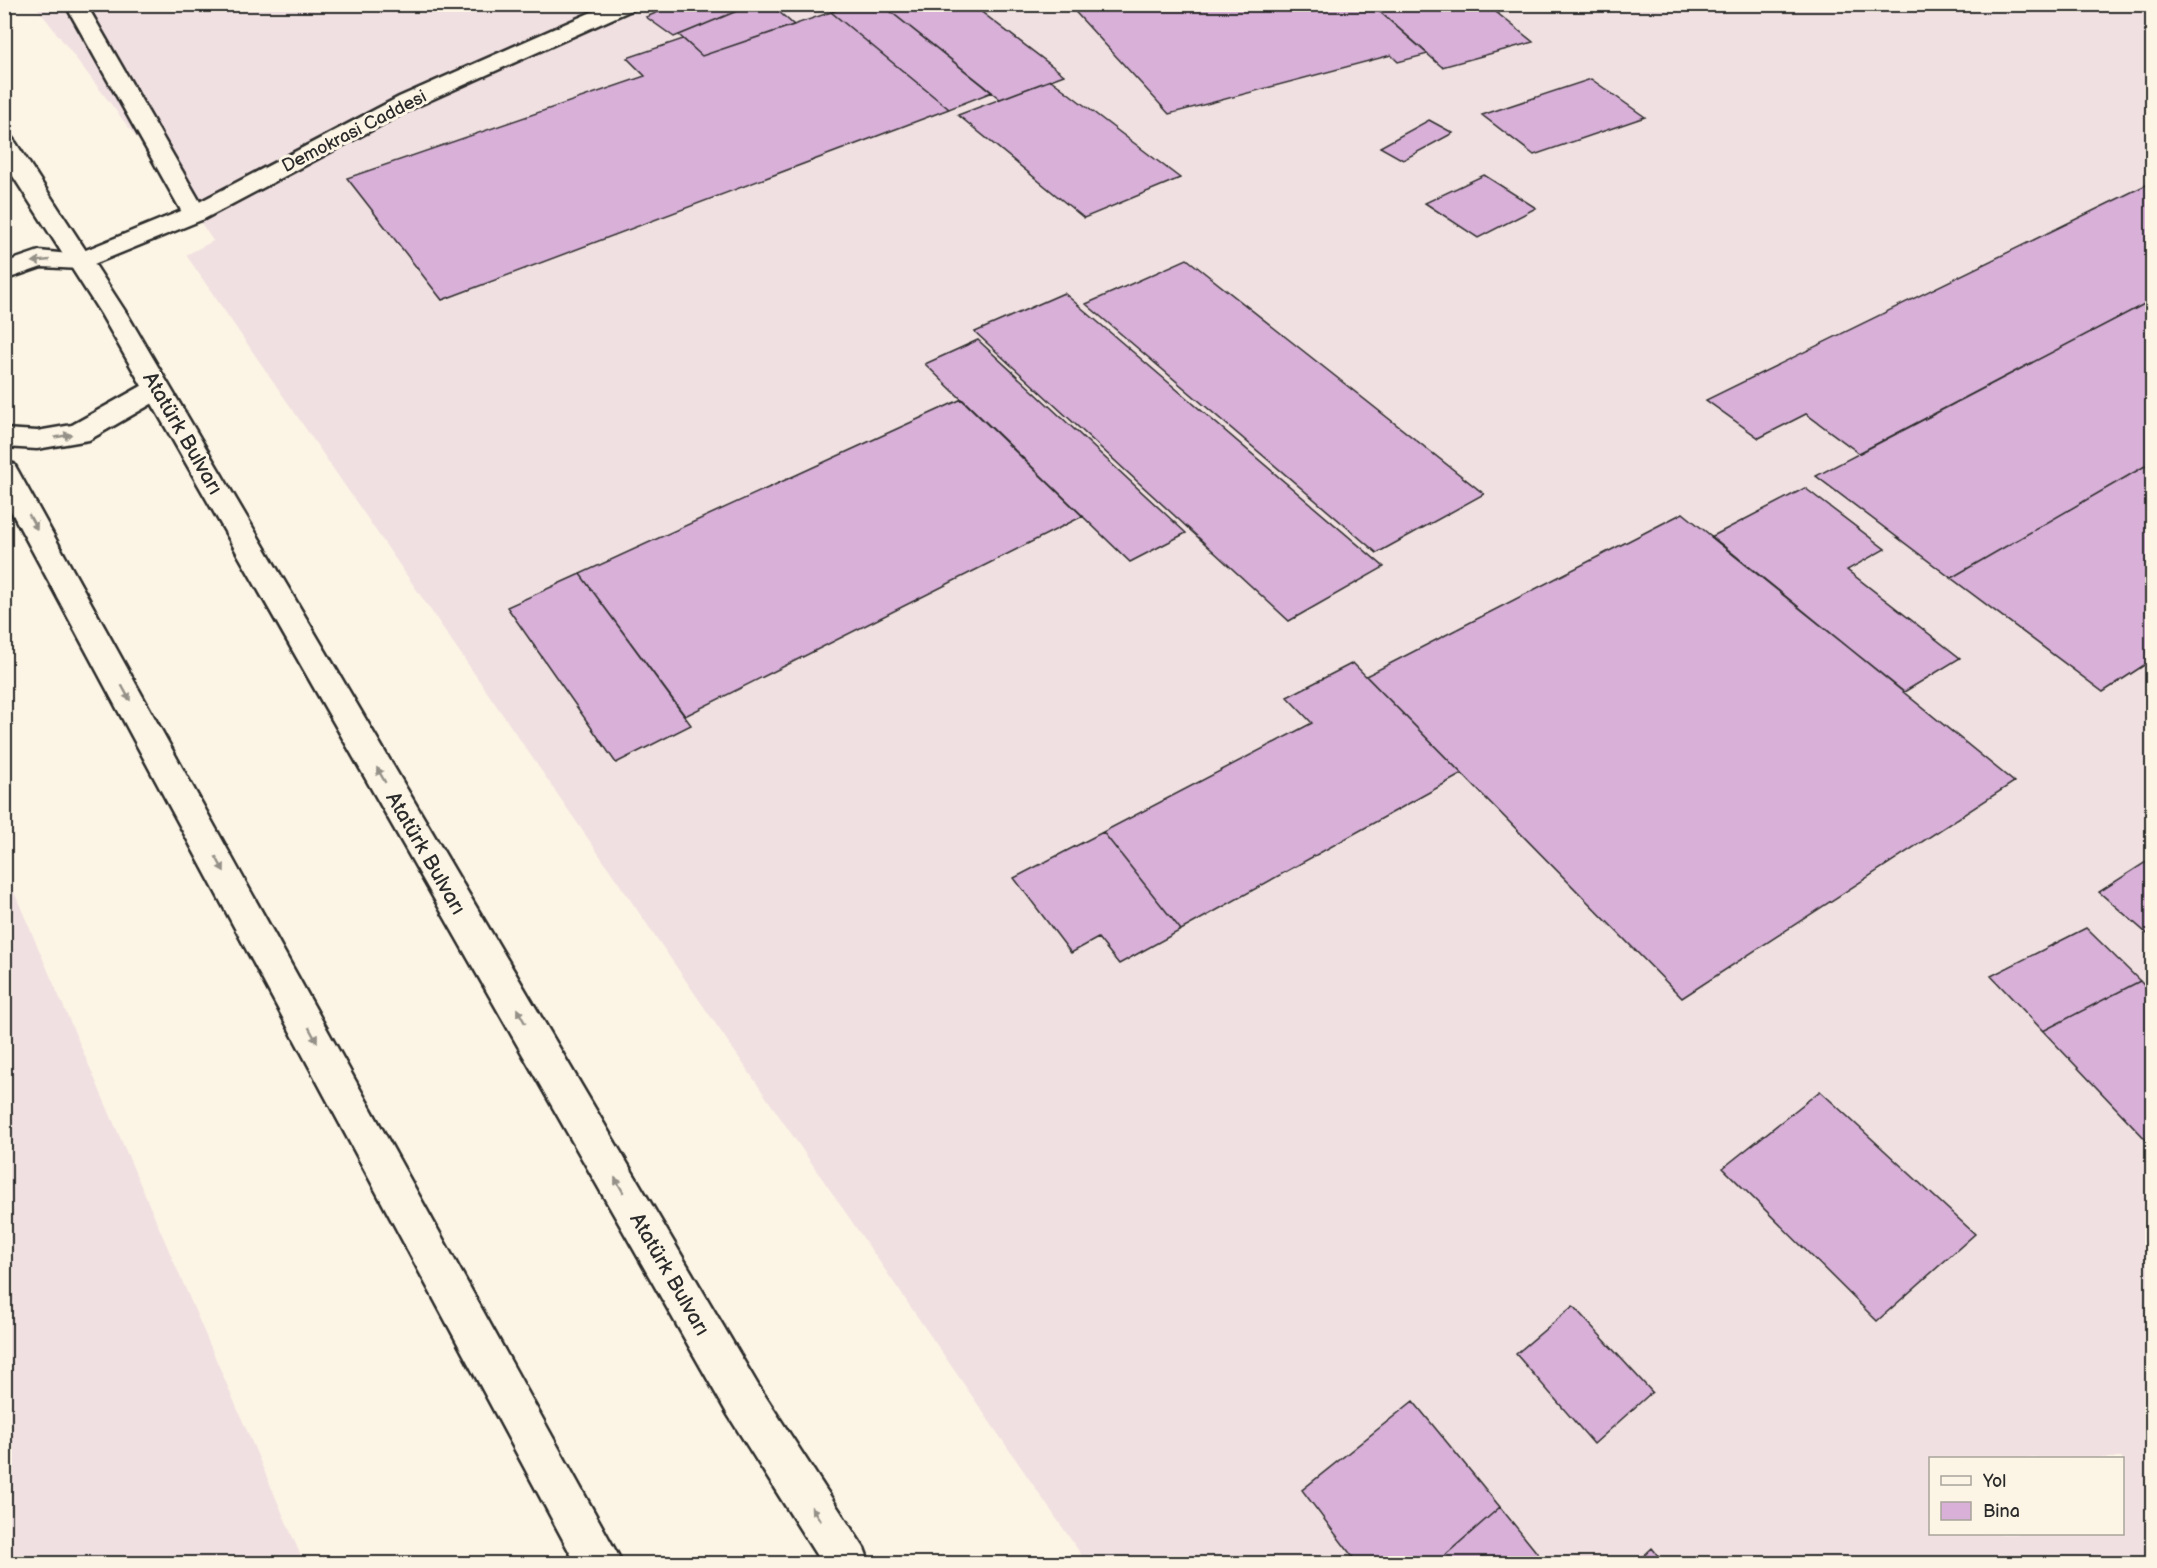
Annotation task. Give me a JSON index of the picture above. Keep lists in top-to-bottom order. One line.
{"streets":{"main road":["Demokrasi Caddesi","Atatürk Bulvarı"]},"crossings":[["Demokrasi Caddesi","Atatürk Bulvarı"]],"legend":["Yol","Bina"]}
